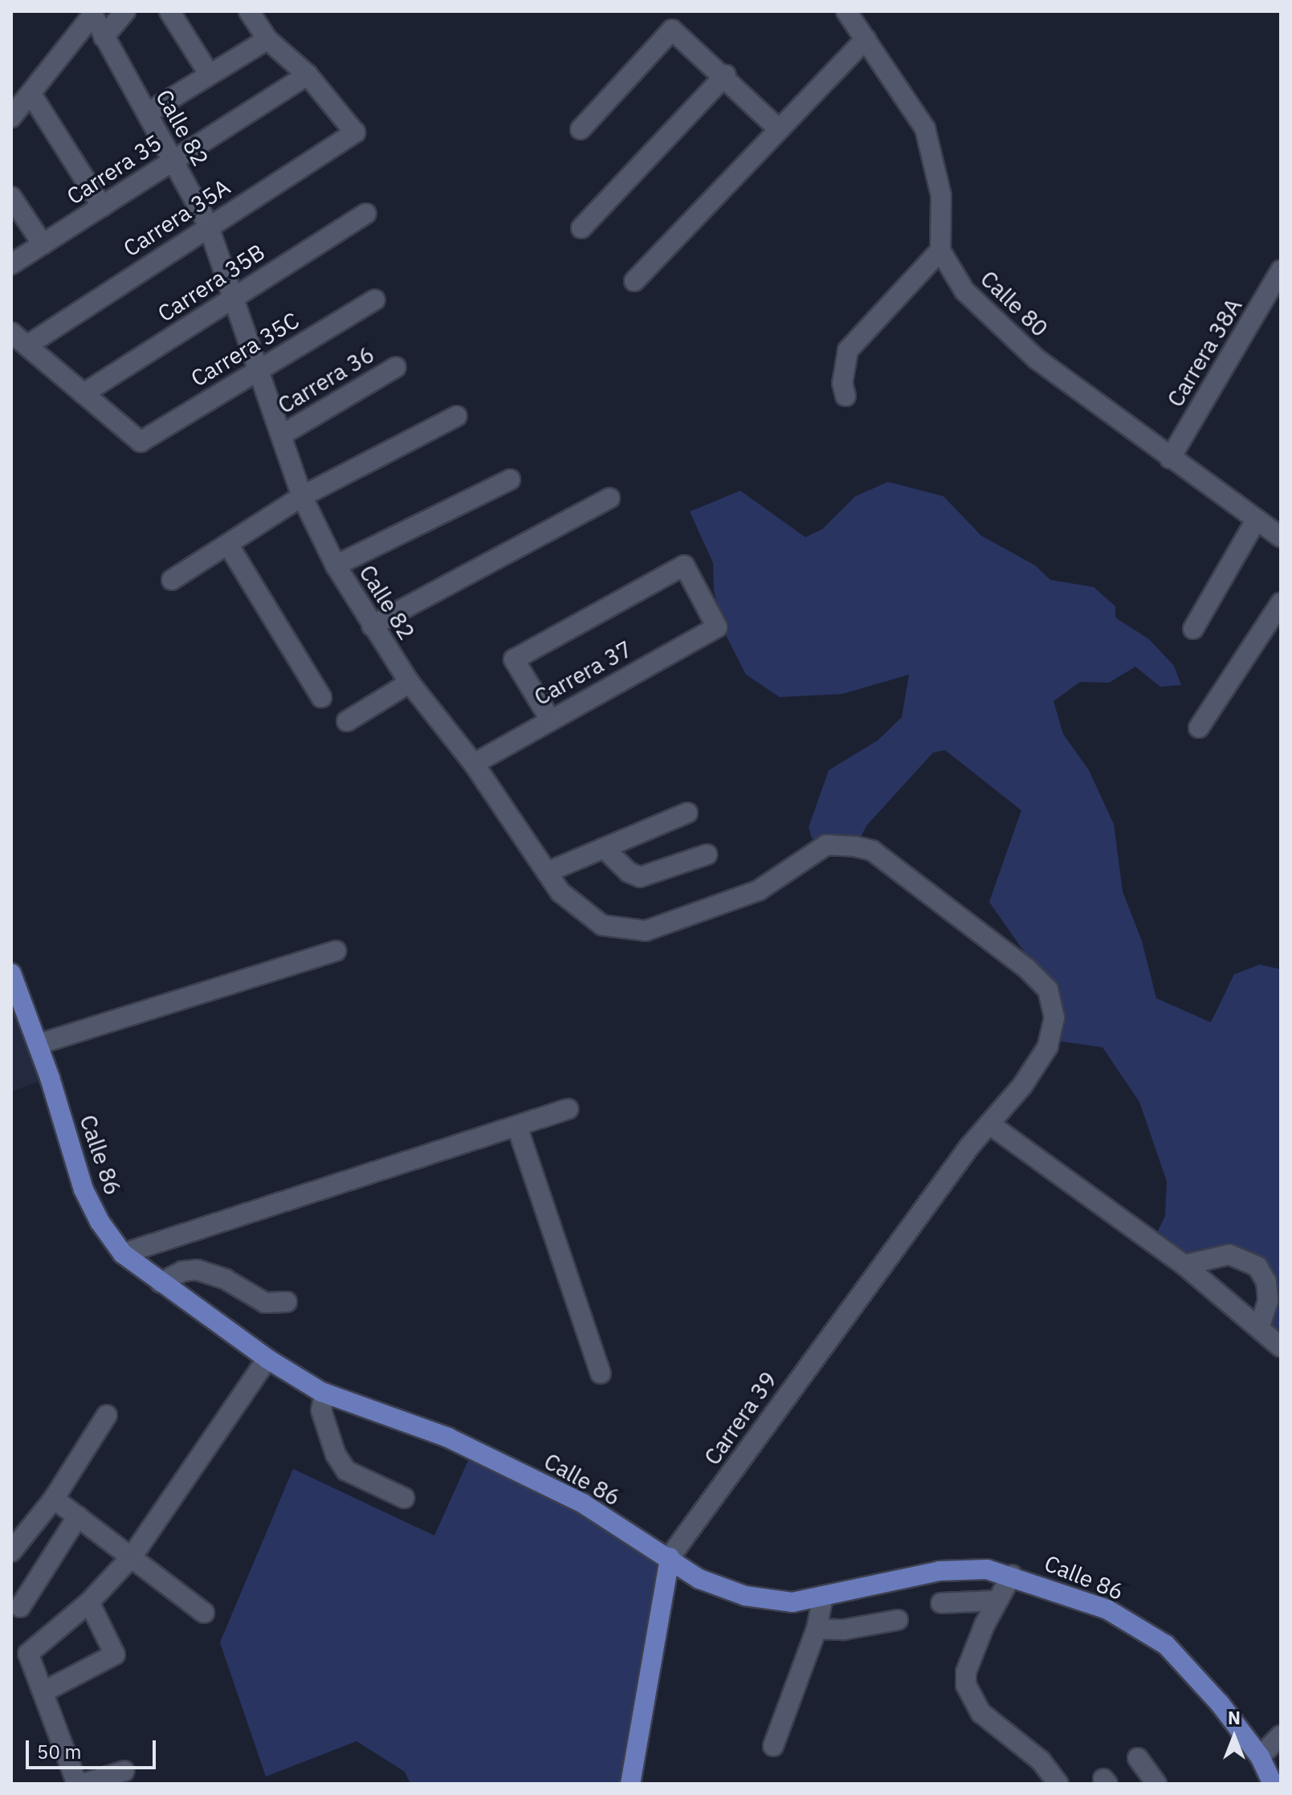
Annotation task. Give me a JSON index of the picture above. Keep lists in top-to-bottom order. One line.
{"streets":{"main road":["Calle 86","Carrera 39"],"street":["Calle 82","Carrera 35","Carrera 35A","Carrera 35B","Calle 80","Carrera 35C","Carrera 38A","Carrera 36","Carrera 37"]},"crossings":[["Calle 82","Carrera 35"],["Calle 82","Carrera 35A"],["Calle 82","Carrera 35B"],["Calle 82","Carrera 35C"],["Calle 82","Carrera 36"],["Calle 82","Carrera 37"],["Calle 82","Carrera 39"],["Carrera 35","Carrera 35A"],["Carrera 35B","Carrera 35C"],["Calle 80","Carrera 38A"],["Calle 86","Carrera 39"]],"scale_bar":"50 m","north":"top"}
